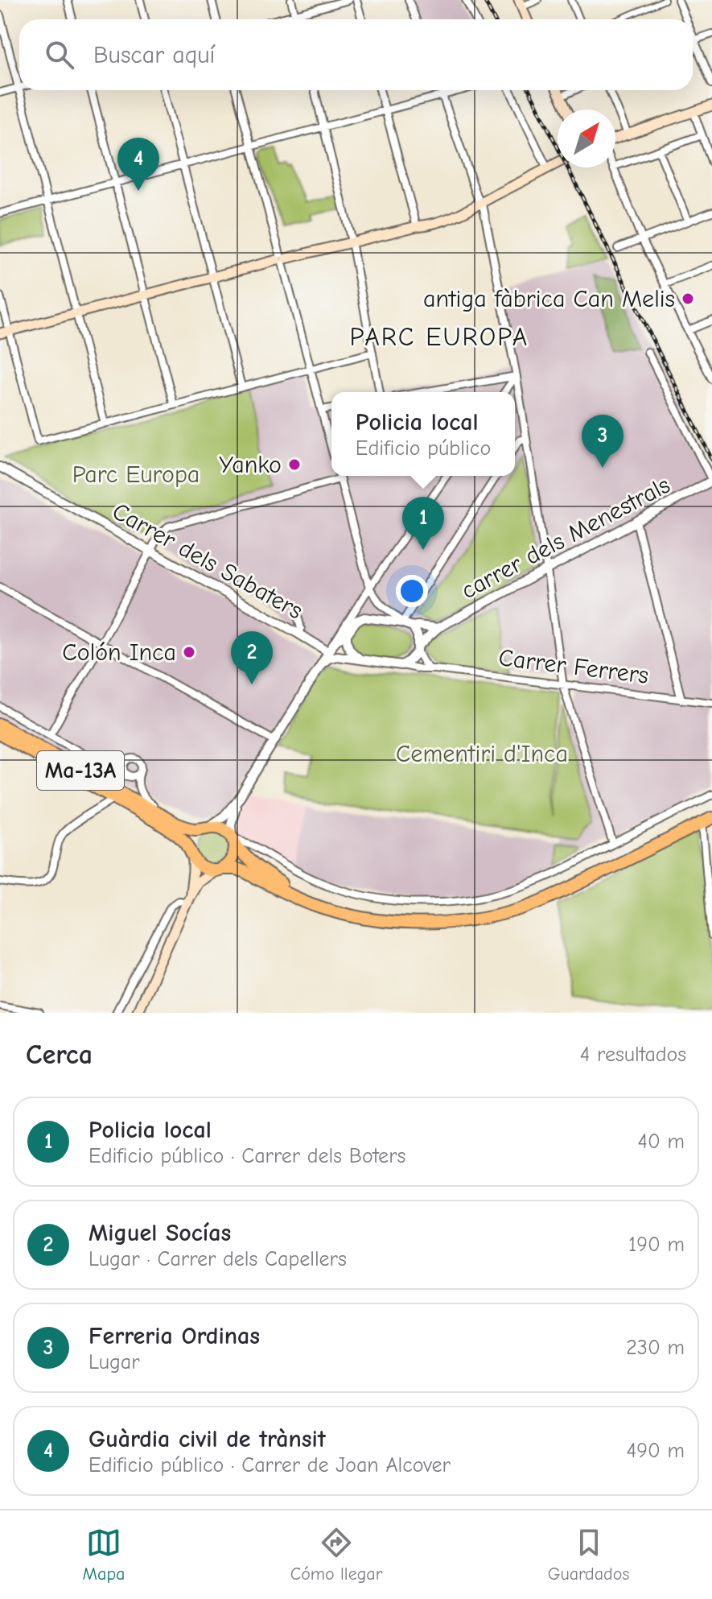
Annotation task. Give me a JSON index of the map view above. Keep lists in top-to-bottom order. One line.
{"streets":{"highway":["Ma-13A"],"street":["carrer dels Menestrals","Carrer dels Sabaters","Carrer Ferrers"]},"crossings":[["carrer dels Menestrals","Carrer Ferrers"]],"districts":["PARC EUROPA"],"parks":["Parc Europa","Cementiri d'Inca"],"places":["antiga fàbrica Can Melis","Yanko","Colón Inca"],"north":"top right","page":{"search":"Buscar aquí","pins":["4","3","1","2"],"popup":["Policia local","Edificio público"],"heading":["Cerca","4 resultados"],"list":[{"mark":"1","name":"Policia local","note":"Edificio público · Carrer dels Boters","value":"40 m"},{"mark":"2","name":"Miguel Socías","note":"Lugar · Carrer dels Capellers","value":"190 m"},{"mark":"3","name":"Ferreria Ordinas","note":"Lugar","value":"230 m"},{"mark":"4","name":"Guàrdia civil de trànsit","note":"Edificio público · Carrer de Joan Alcover","value":"490 m"}],"nav":["Mapa","Cómo llegar","Guardados"]}}
